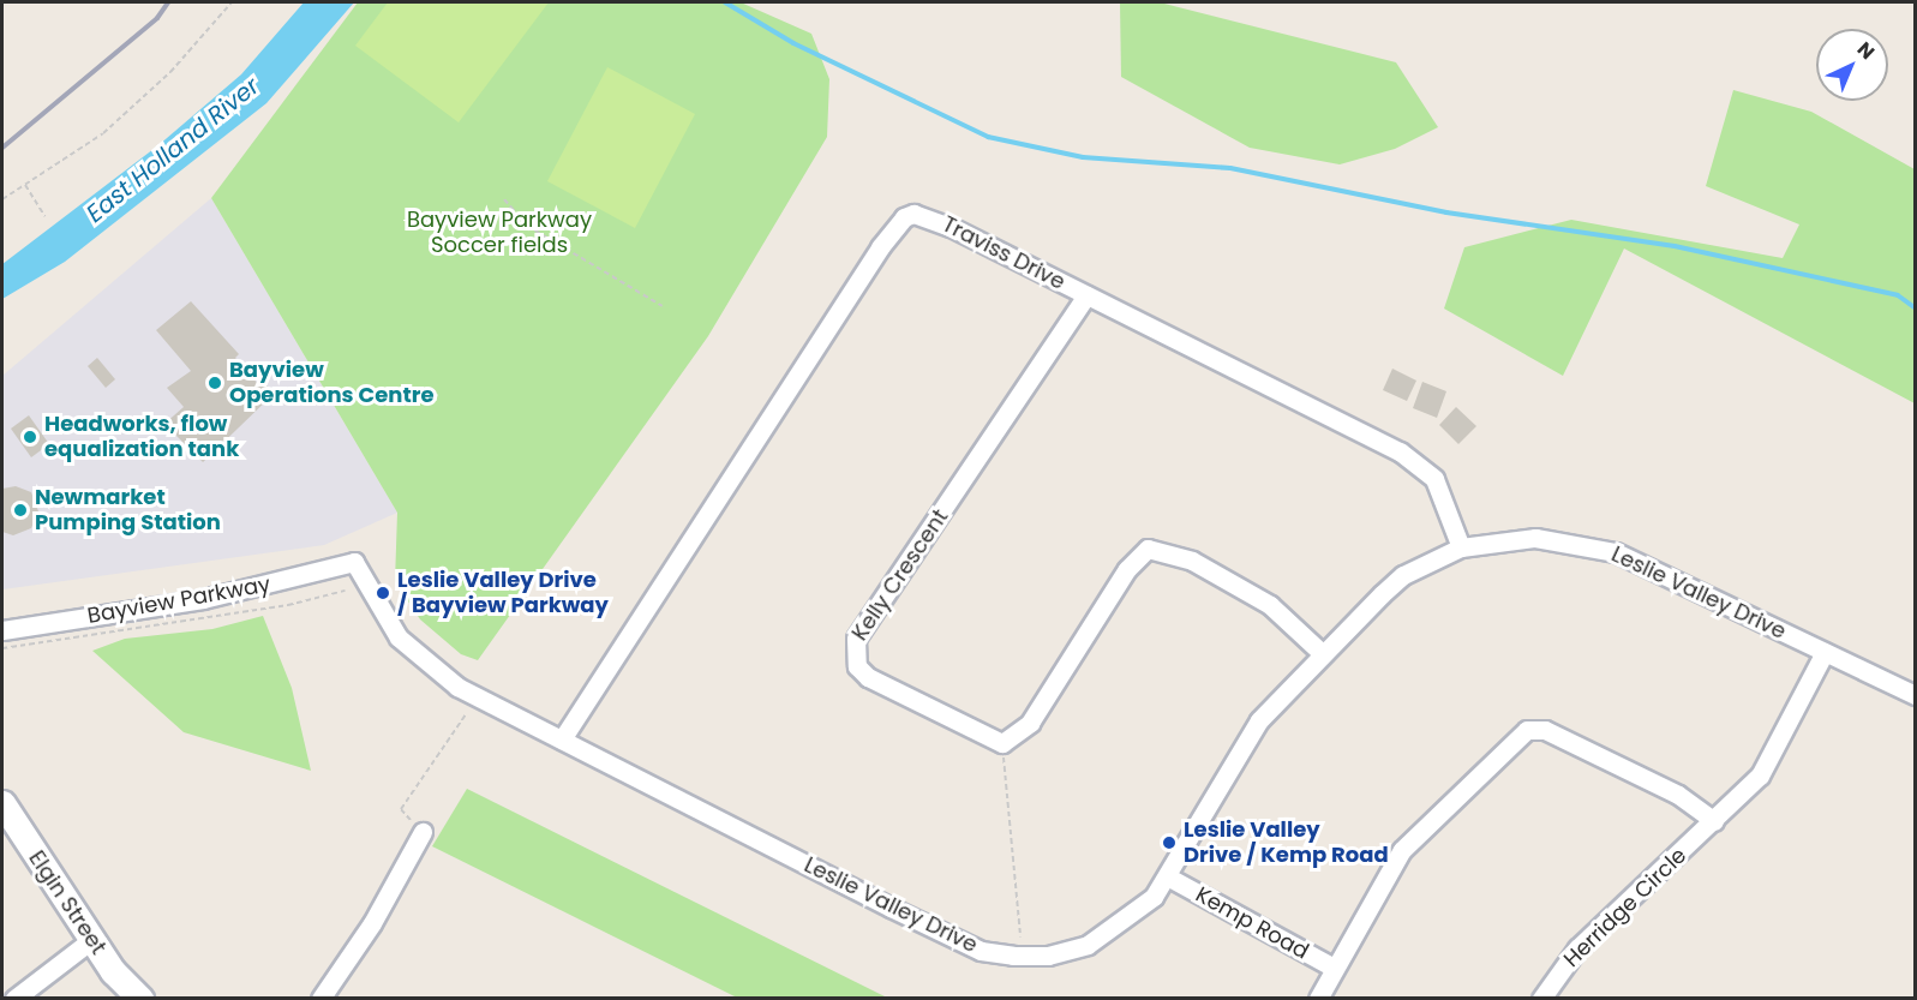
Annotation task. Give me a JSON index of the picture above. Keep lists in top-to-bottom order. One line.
{"streets":{"street":["Traviss Drive","Kelly Crescent","Leslie Valley Drive","Bayview Parkway","Elgin Street","Herridge Circle","Kemp Road"]},"crossings":[["Traviss Drive","Kelly Crescent"],["Traviss Drive","Leslie Valley Drive"],["Leslie Valley Drive","Bayview Parkway"],["Leslie Valley Drive","Herridge Circle"],["Leslie Valley Drive","Kemp Road"]],"water":["East Holland River"],"parks":["Bayview Parkway Soccer fields"],"places":["Bayview Operations Centre","Headworks, flow equalization tank","Newmarket Pumping Station","Leslie Valley Drive / Bayview Parkway","Leslie Valley Drive / Kemp Road"],"north":"top right"}
